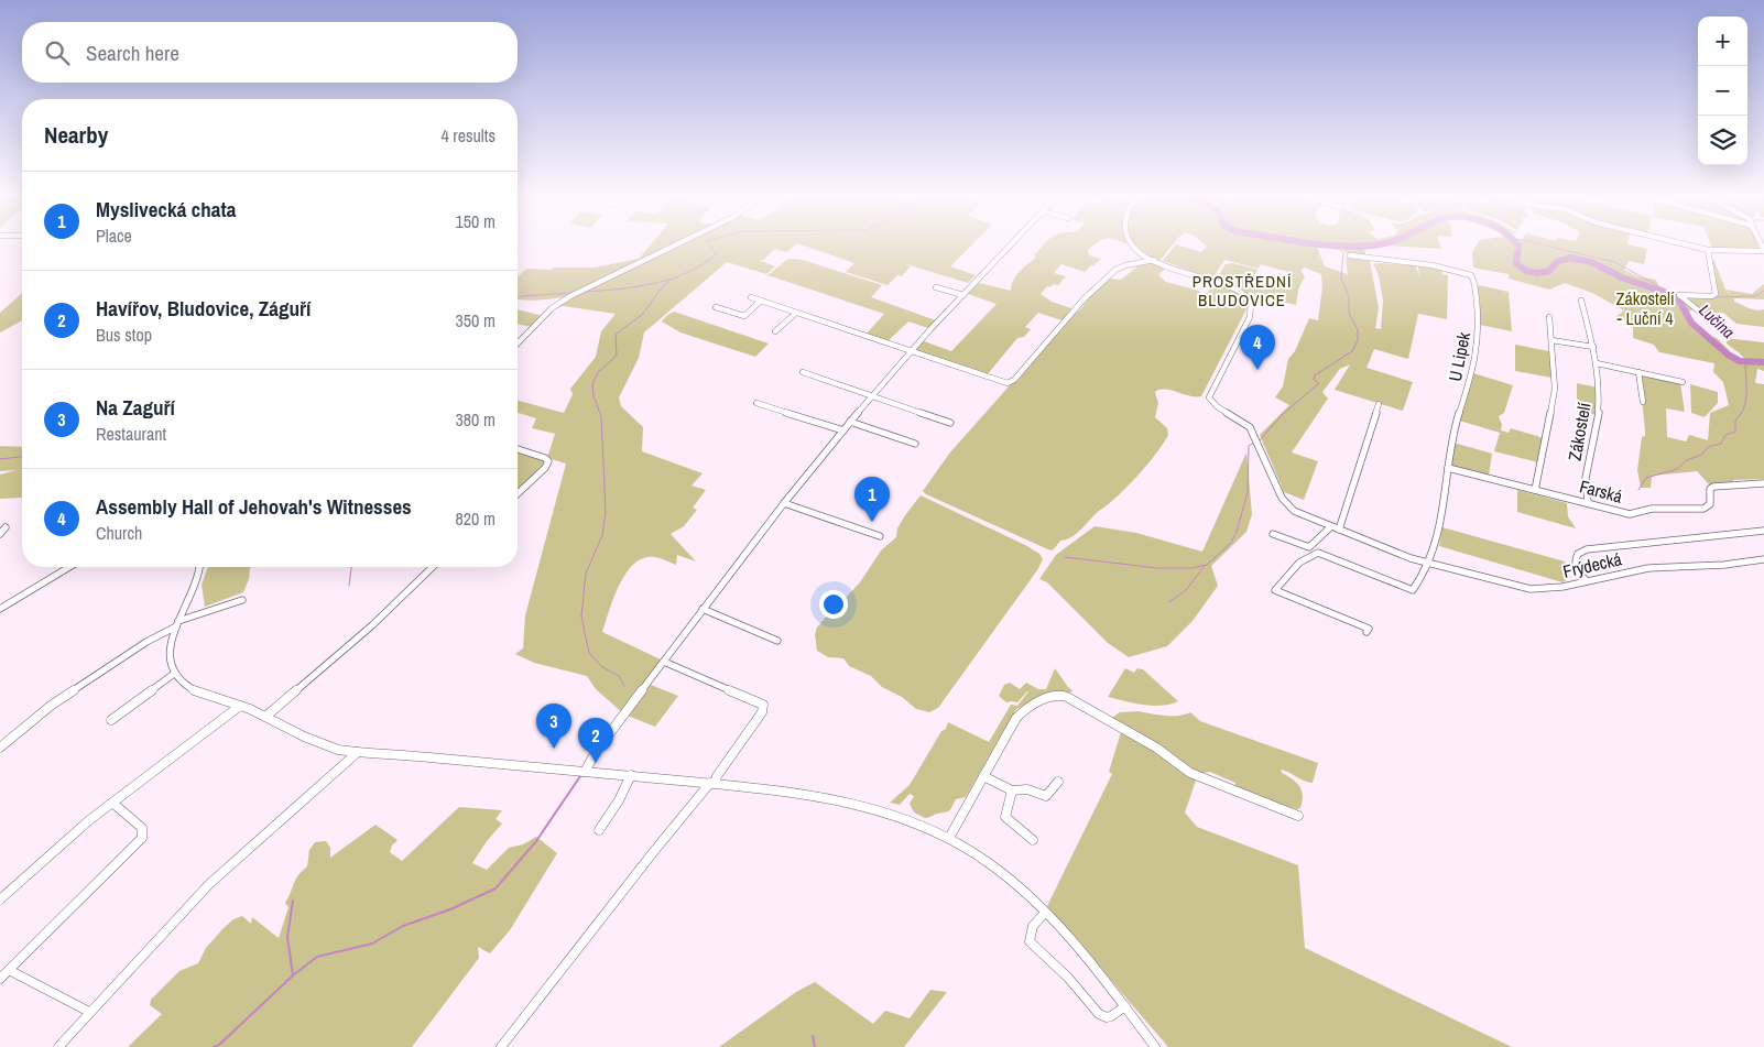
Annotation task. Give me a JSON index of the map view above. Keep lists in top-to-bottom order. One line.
{"streets":{"street":["U Lipek","Zákostelí","Farská","Frýdecká"]},"crossings":[["U Lipek","Farská"],["U Lipek","Frýdecká"],["Zákostelí","Farská"]],"districts":["PROSTŘEDNÍ BLUDOVICE"],"water":["Lučina"],"parks":["Zákostelí - Luční 4"],"page":{"map_buttons":["+","−"],"search":"Search here","heading":["Nearby","4 results"],"list":[{"mark":"1","name":"Myslivecká chata","note":"Place","value":"150 m"},{"mark":"2","name":"Havířov, Bludovice, Záguří","note":"Bus stop","value":"350 m"},{"mark":"3","name":"Na Zaguří","note":"Restaurant","value":"380 m"},{"mark":"4","name":"Assembly Hall of Jehovah's Witnesses","note":"Church","value":"820 m"}],"pins":["4","1","3","2"]}}
